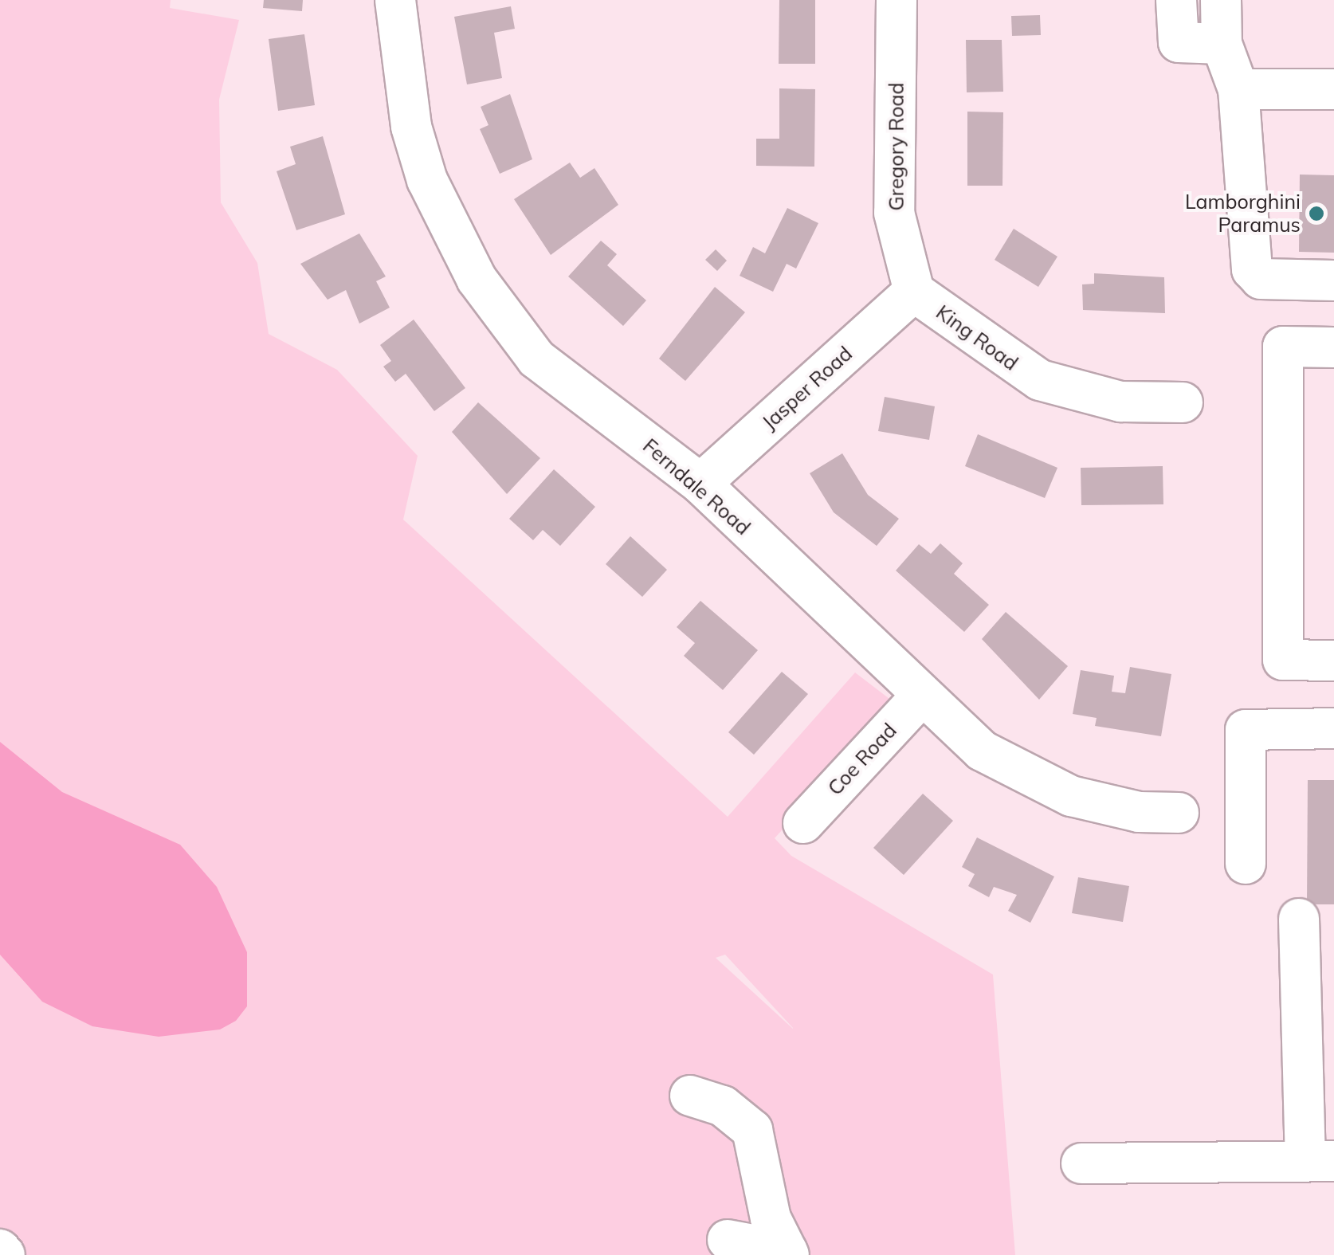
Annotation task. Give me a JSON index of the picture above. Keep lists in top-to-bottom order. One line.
{"streets":{"street":["Gregory Road","King Road","Jasper Road","Ferndale Road","Coe Road"]},"crossings":[["Gregory Road","King Road"],["Gregory Road","Jasper Road"],["King Road","Jasper Road"],["Jasper Road","Ferndale Road"],["Ferndale Road","Coe Road"]],"places":["Lamborghini Paramus"]}
